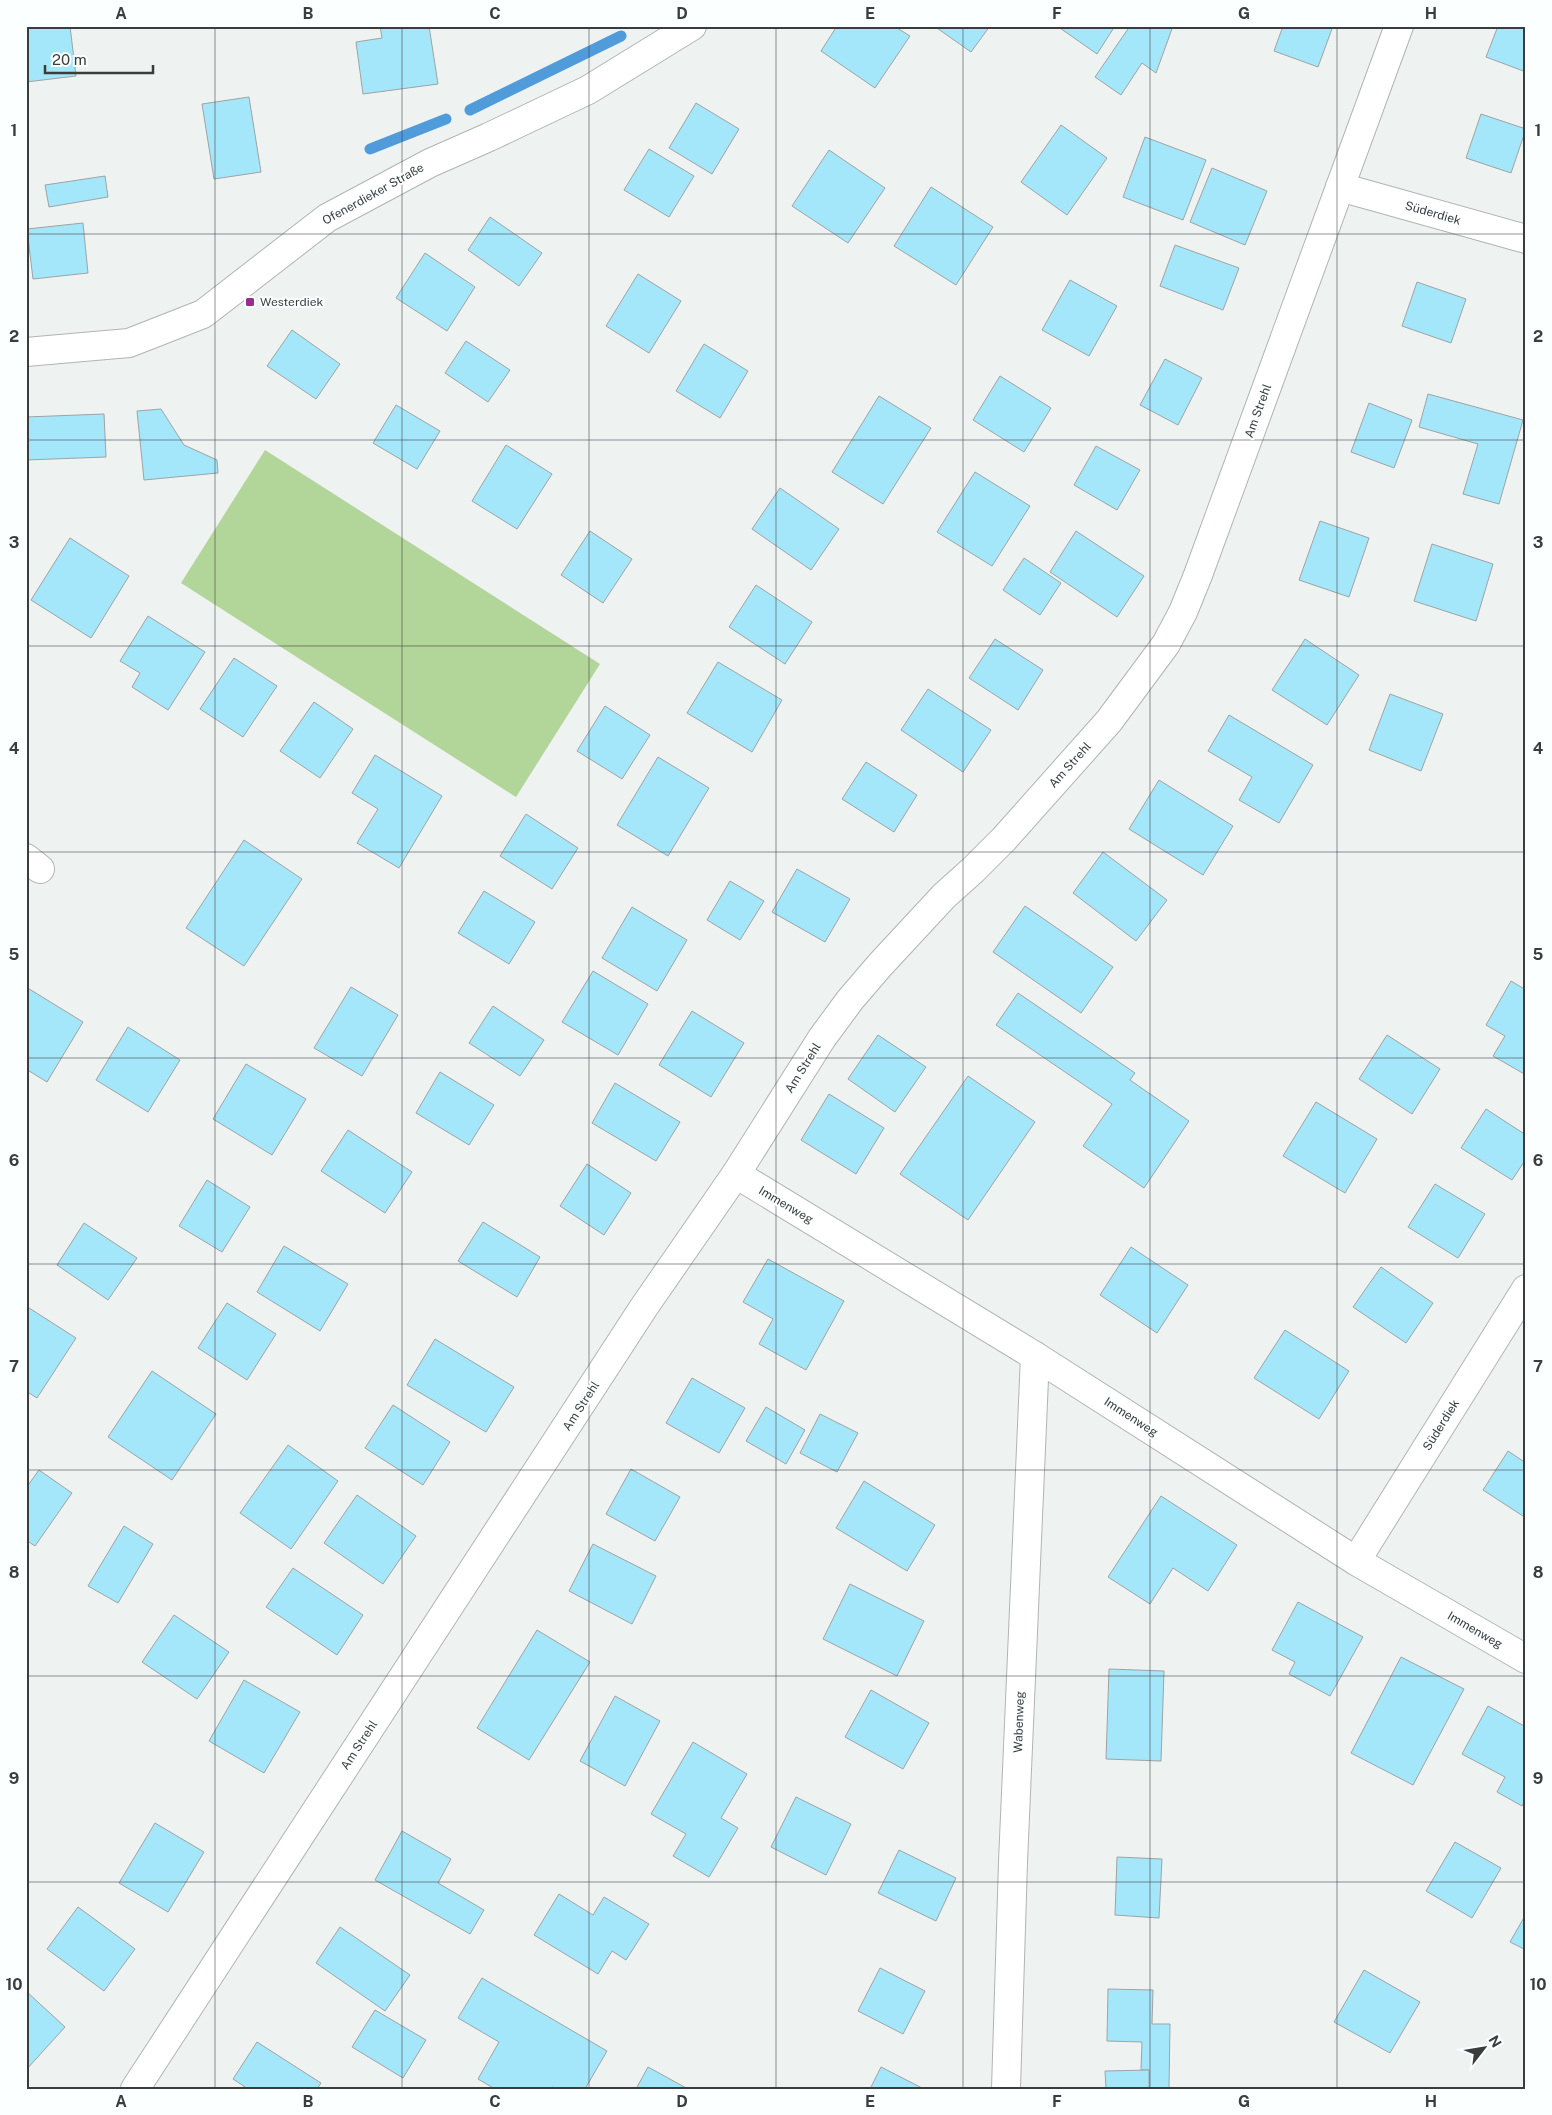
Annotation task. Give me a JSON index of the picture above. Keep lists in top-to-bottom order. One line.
{"streets":{"street":["Ofenerdieker Straße","Süderdiek","Am Strehl","Immenweg","Wabenweg"]},"crossings":[["Süderdiek","Am Strehl"],["Süderdiek","Immenweg"],["Am Strehl","Immenweg"],["Immenweg","Wabenweg"]],"places":{"transit":["Westerdiek"]},"scale_bar":"20 m","north":"top right","grid":{"columns":["A","B","C","D","E","F","G","H"],"rows":["1","2","3","4","5","6","7","8","9","10"]}}
